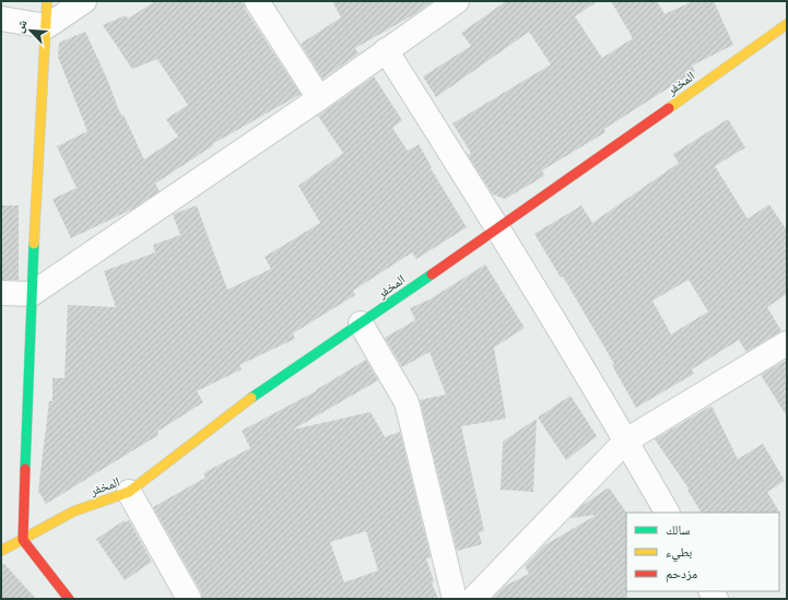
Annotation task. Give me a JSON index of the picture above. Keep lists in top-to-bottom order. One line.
{"streets":{"street":["المخفر"]},"legend":["سالك","بطيء","مزدحم"],"north":"top left"}
